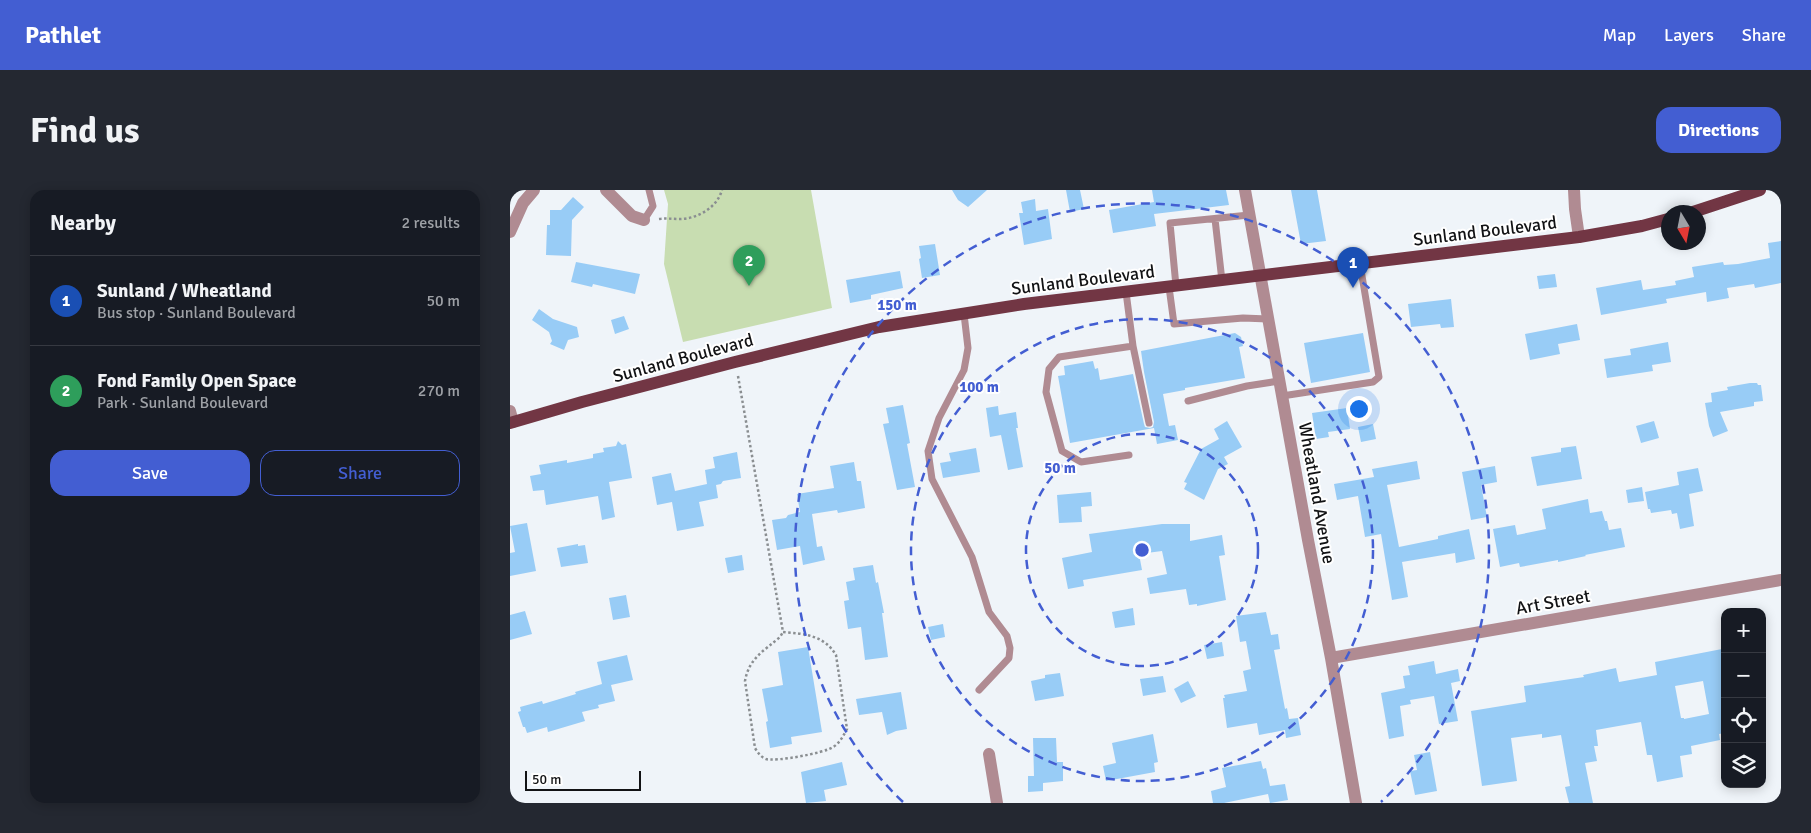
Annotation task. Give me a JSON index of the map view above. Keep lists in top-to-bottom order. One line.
{"streets":{"main road":["Sunland Boulevard"],"street":["Wheatland Avenue","Art Street"]},"crossings":[["Sunland Boulevard","Wheatland Avenue"],["Wheatland Avenue","Art Street"]],"scale_bar":"50 m","north":"bottom","page":{"header":"Pathlet","nav":["Map","Layers","Share"],"buttons":["Directions",["Save","Share"]],"title":"Find us","heading":["Nearby","2 results"],"pins":["2","1"],"list":[{"mark":"1","name":"Sunland / Wheatland","note":"Bus stop · Sunland Boulevard","value":"50 m"},{"mark":"2","name":"Fond Family Open Space","note":"Park · Sunland Boulevard","value":"270 m"}],"map_buttons":["+","−"],"scale":"50 m"},"rings":["150 m","100 m","50 m"]}
